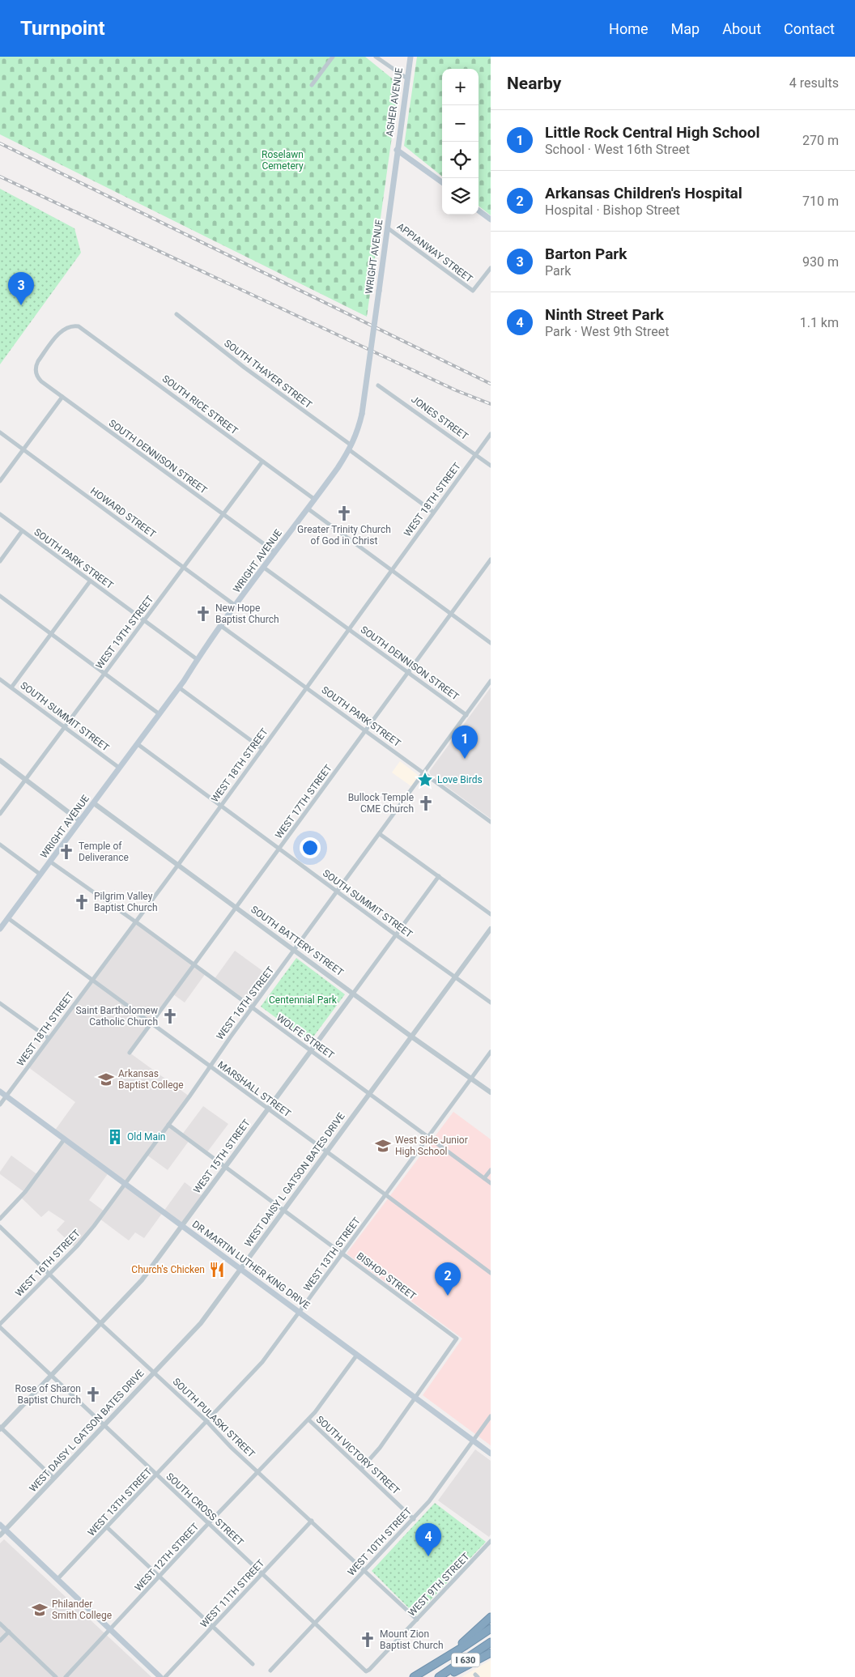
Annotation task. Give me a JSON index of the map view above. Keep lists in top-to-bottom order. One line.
{"streets":{"highway":["I 630"],"main road":["ASHER AVENUE","WRIGHT AVENUE","DR MARTIN LUTHER KING DRIVE"],"street":["APPIANWAY STREET","SOUTH THAYER STREET","SOUTH RICE STREET","JONES STREET","SOUTH DENNISON STREET","WEST 18TH STREET","HOWARD STREET","SOUTH PARK STREET","WEST 19TH STREET","SOUTH SUMMIT STREET","WEST 17TH STREET","SOUTH BATTERY STREET","WEST 16TH STREET","WOLFE STREET","MARSHALL STREET","WEST 15TH STREET","WEST DAISY L GATSON BATES DRIVE","WEST 13TH STREET","BISHOP STREET","SOUTH PULASKI STREET","SOUTH VICTORY STREET","SOUTH CROSS STREET","WEST 10TH STREET","WEST 12TH STREET","WEST 9TH STREET","WEST 11TH STREET"]},"crossings":[["ASHER AVENUE","WRIGHT AVENUE"],["APPIANWAY STREET","WRIGHT AVENUE"],["WRIGHT AVENUE","SOUTH THAYER STREET"],["WRIGHT AVENUE","SOUTH RICE STREET"],["WRIGHT AVENUE","SOUTH DENNISON STREET"],["WRIGHT AVENUE","HOWARD STREET"],["WRIGHT AVENUE","SOUTH PARK STREET"],["WRIGHT AVENUE","SOUTH SUMMIT STREET"],["WRIGHT AVENUE","SOUTH BATTERY STREET"],["WRIGHT AVENUE","WOLFE STREET"],["WRIGHT AVENUE","MARSHALL STREET"],["SOUTH THAYER STREET","WEST 18TH STREET"],["SOUTH RICE STREET","SOUTH DENNISON STREET"],["SOUTH RICE STREET","WEST 19TH STREET"],["JONES STREET","WEST 18TH STREET"],["SOUTH DENNISON STREET","WEST 18TH STREET"],["SOUTH DENNISON STREET","WEST 19TH STREET"],["SOUTH DENNISON STREET","WEST 17TH STREET"],["SOUTH DENNISON STREET","WEST 16TH STREET"],["WEST 18TH STREET","SOUTH PARK STREET"],["WEST 18TH STREET","SOUTH SUMMIT STREET"],["WEST 18TH STREET","SOUTH BATTERY STREET"],["WEST 18TH STREET","WOLFE STREET"],["WEST 18TH STREET","MARSHALL STREET"],["WEST 18TH STREET","DR MARTIN LUTHER KING DRIVE"],["HOWARD STREET","WEST 19TH STREET"],["SOUTH PARK STREET","WEST 19TH STREET"],["SOUTH PARK STREET","WEST 17TH STREET"],["SOUTH PARK STREET","WEST 16TH STREET"],["WEST 19TH STREET","SOUTH SUMMIT STREET"],["SOUTH SUMMIT STREET","WEST 17TH STREET"],["SOUTH SUMMIT STREET","WEST 16TH STREET"],["SOUTH SUMMIT STREET","WEST 15TH STREET"],["SOUTH SUMMIT STREET","WEST DAISY L GATSON BATES DRIVE"],["WEST 17TH STREET","SOUTH BATTERY STREET"],["WEST 17TH STREET","WOLFE STREET"],["WEST 17TH STREET","MARSHALL STREET"],["SOUTH BATTERY STREET","WEST 16TH STREET"],["SOUTH BATTERY STREET","WEST 15TH STREET"],["SOUTH BATTERY STREET","WEST DAISY L GATSON BATES DRIVE"],["SOUTH BATTERY STREET","WEST 13TH STREET"],["WEST 16TH STREET","WOLFE STREET"],["WEST 16TH STREET","MARSHALL STREET"],["WEST 16TH STREET","DR MARTIN LUTHER KING DRIVE"],["WEST 16TH STREET","BISHOP STREET"],["WEST 16TH STREET","SOUTH PULASKI STREET"],["WOLFE STREET","WEST 15TH STREET"],["WOLFE STREET","WEST DAISY L GATSON BATES DRIVE"],["WOLFE STREET","WEST 13TH STREET"],["MARSHALL STREET","WEST 15TH STREET"],["MARSHALL STREET","WEST DAISY L GATSON BATES DRIVE"],["MARSHALL STREET","WEST 13TH STREET"],["WEST 15TH STREET","DR MARTIN LUTHER KING DRIVE"],["WEST 15TH STREET","BISHOP STREET"],["WEST 15TH STREET","SOUTH PULASKI STREET"],["WEST 15TH STREET","SOUTH CROSS STREET"],["WEST DAISY L GATSON BATES DRIVE","DR MARTIN LUTHER KING DRIVE"],["WEST DAISY L GATSON BATES DRIVE","BISHOP STREET"],["WEST DAISY L GATSON BATES DRIVE","SOUTH PULASKI STREET"],["WEST DAISY L GATSON BATES DRIVE","SOUTH CROSS STREET"],["WEST 13TH STREET","DR MARTIN LUTHER KING DRIVE"],["WEST 13TH STREET","BISHOP STREET"],["WEST 13TH STREET","SOUTH PULASKI STREET"],["WEST 13TH STREET","SOUTH CROSS STREET"],["DR MARTIN LUTHER KING DRIVE","BISHOP STREET"],["DR MARTIN LUTHER KING DRIVE","WEST 10TH STREET"],["DR MARTIN LUTHER KING DRIVE","WEST 12TH STREET"],["SOUTH PULASKI STREET","WEST 10TH STREET"],["SOUTH PULASKI STREET","WEST 12TH STREET"],["SOUTH PULASKI STREET","WEST 9TH STREET"],["SOUTH PULASKI STREET","WEST 11TH STREET"],["SOUTH VICTORY STREET","WEST 10TH STREET"],["SOUTH VICTORY STREET","WEST 12TH STREET"],["SOUTH CROSS STREET","WEST 10TH STREET"],["SOUTH CROSS STREET","WEST 12TH STREET"],["SOUTH CROSS STREET","WEST 9TH STREET"],["SOUTH CROSS STREET","WEST 11TH STREET"]],"parks":["Roselawn Cemetery","Centennial Park"],"places":{"church":["Greater Trinity Church of God in Christ","New Hope Baptist Church","Bullock Temple CME Church","Temple of Deliverance","Pilgrim Valley Baptist Church","Saint Bartholomew Catholic Church","Rose of Sharon Baptist Church","Mount Zion Baptist Church"],"place":["Love Birds"],"school or university":["Arkansas Baptist College","West Side Junior High School","Philander Smith College"],"building":["Old Main"],"restaurant":["Church's Chicken"]},"page":{"header":"Turnpoint","nav":["Home","Map","About","Contact"],"heading":["Nearby","4 results"],"map_buttons":["+","−"],"list":[{"mark":"1","name":"Little Rock Central High School","note":"School · West 16th Street","value":"270 m"},{"mark":"2","name":"Arkansas Children's Hospital","note":"Hospital · Bishop Street","value":"710 m"},{"mark":"3","name":"Barton Park","note":"Park","value":"930 m"},{"mark":"4","name":"Ninth Street Park","note":"Park · West 9th Street","value":"1.1 km"}],"pins":["3","1","2","4"]}}
